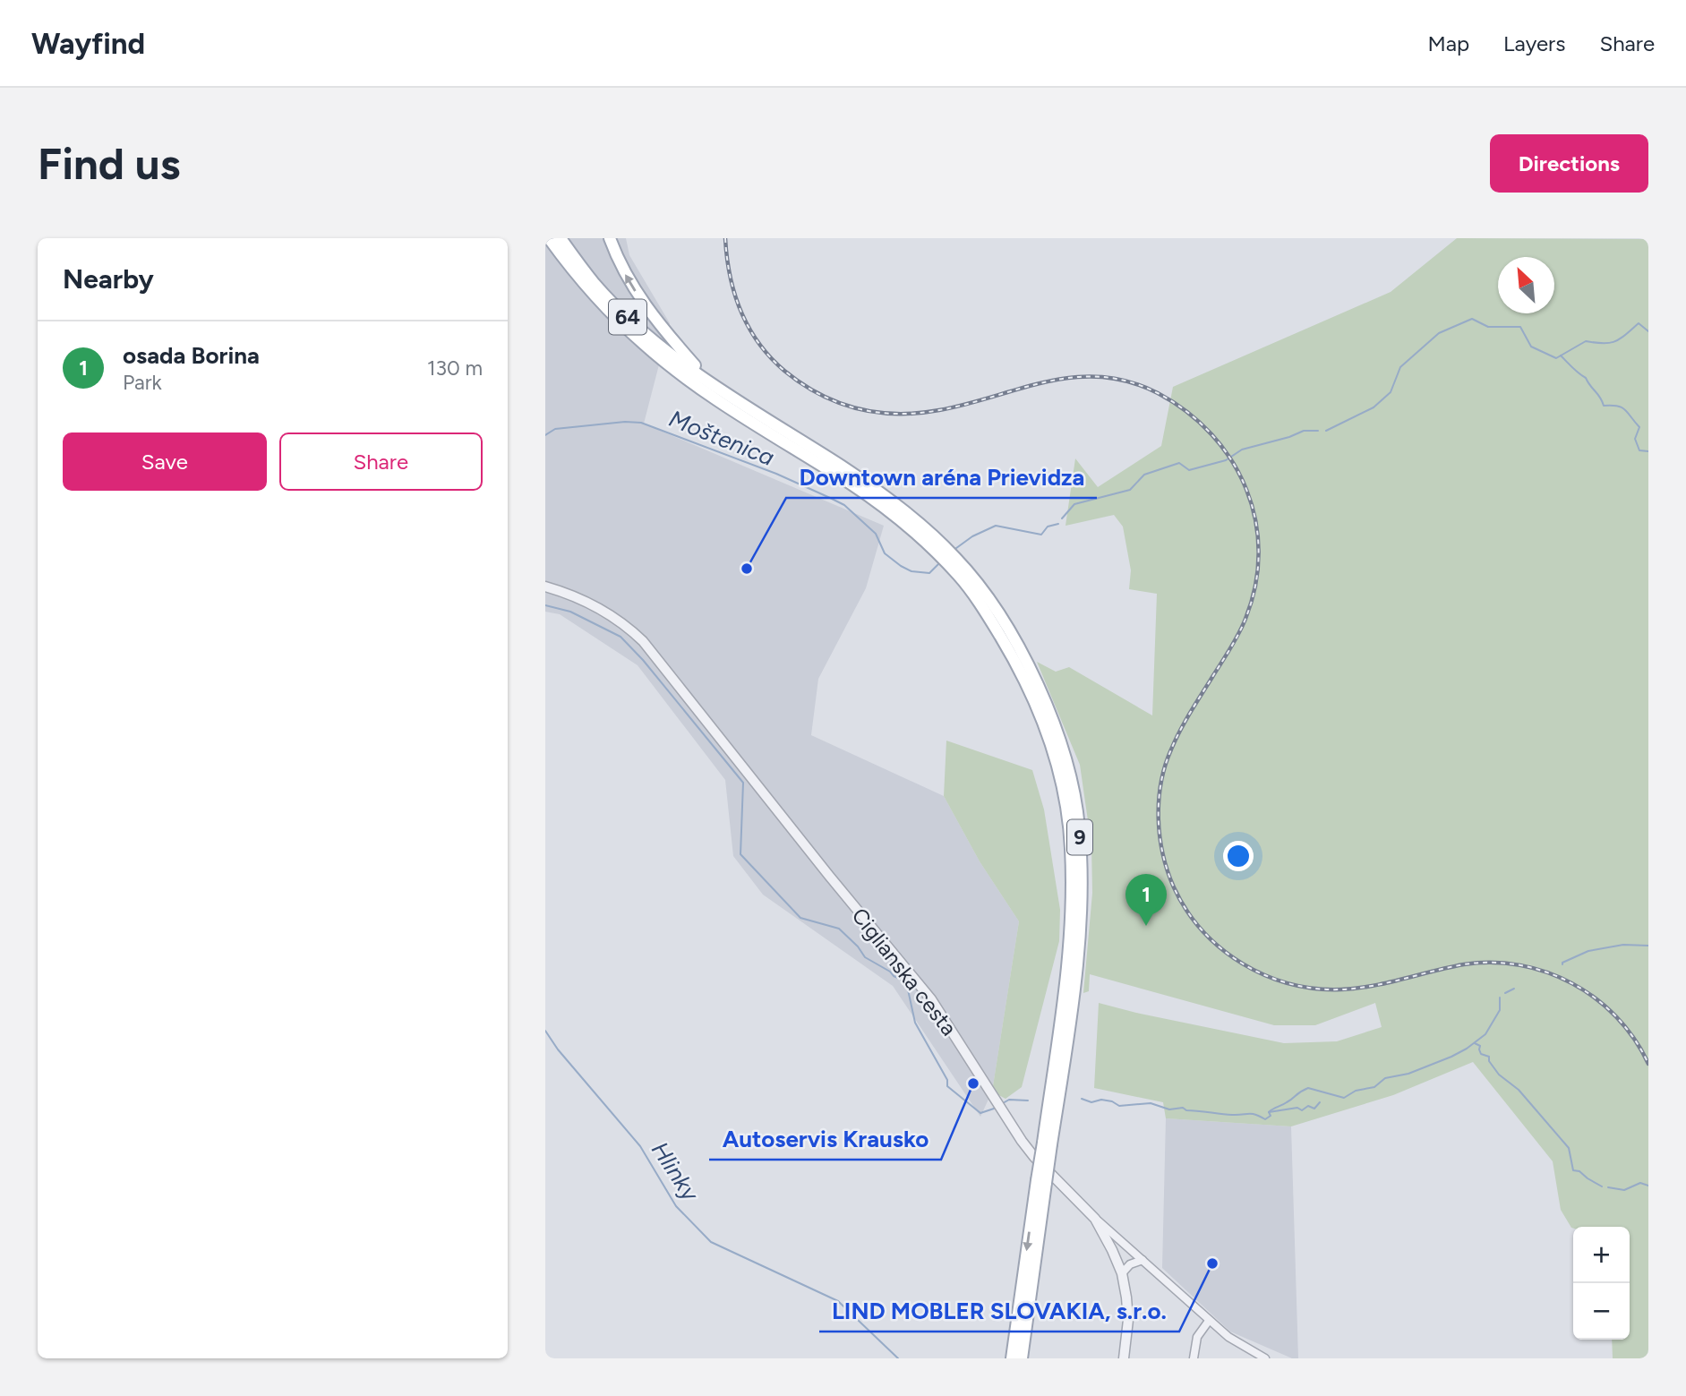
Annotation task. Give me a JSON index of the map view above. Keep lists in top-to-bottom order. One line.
{"streets":{"main road":["64","9"],"street":["Ciglianska cesta"]},"crossings":[["64","9"]],"water":["Moštenica","Hlinky"],"places":["Downtown aréna Prievidza","Autoservis Krausko","LIND MOBLER SLOVAKIA, s.r.o."],"north":"top left","page":{"header":"Wayfind","nav":["Map","Layers","Share"],"buttons":["Directions",["Save","Share"]],"title":"Find us","heading":"Nearby","list":[{"mark":"1","name":"osada Borina","note":"Park","value":"130 m"}],"pins":"1","map_buttons":["+","−"]}}
